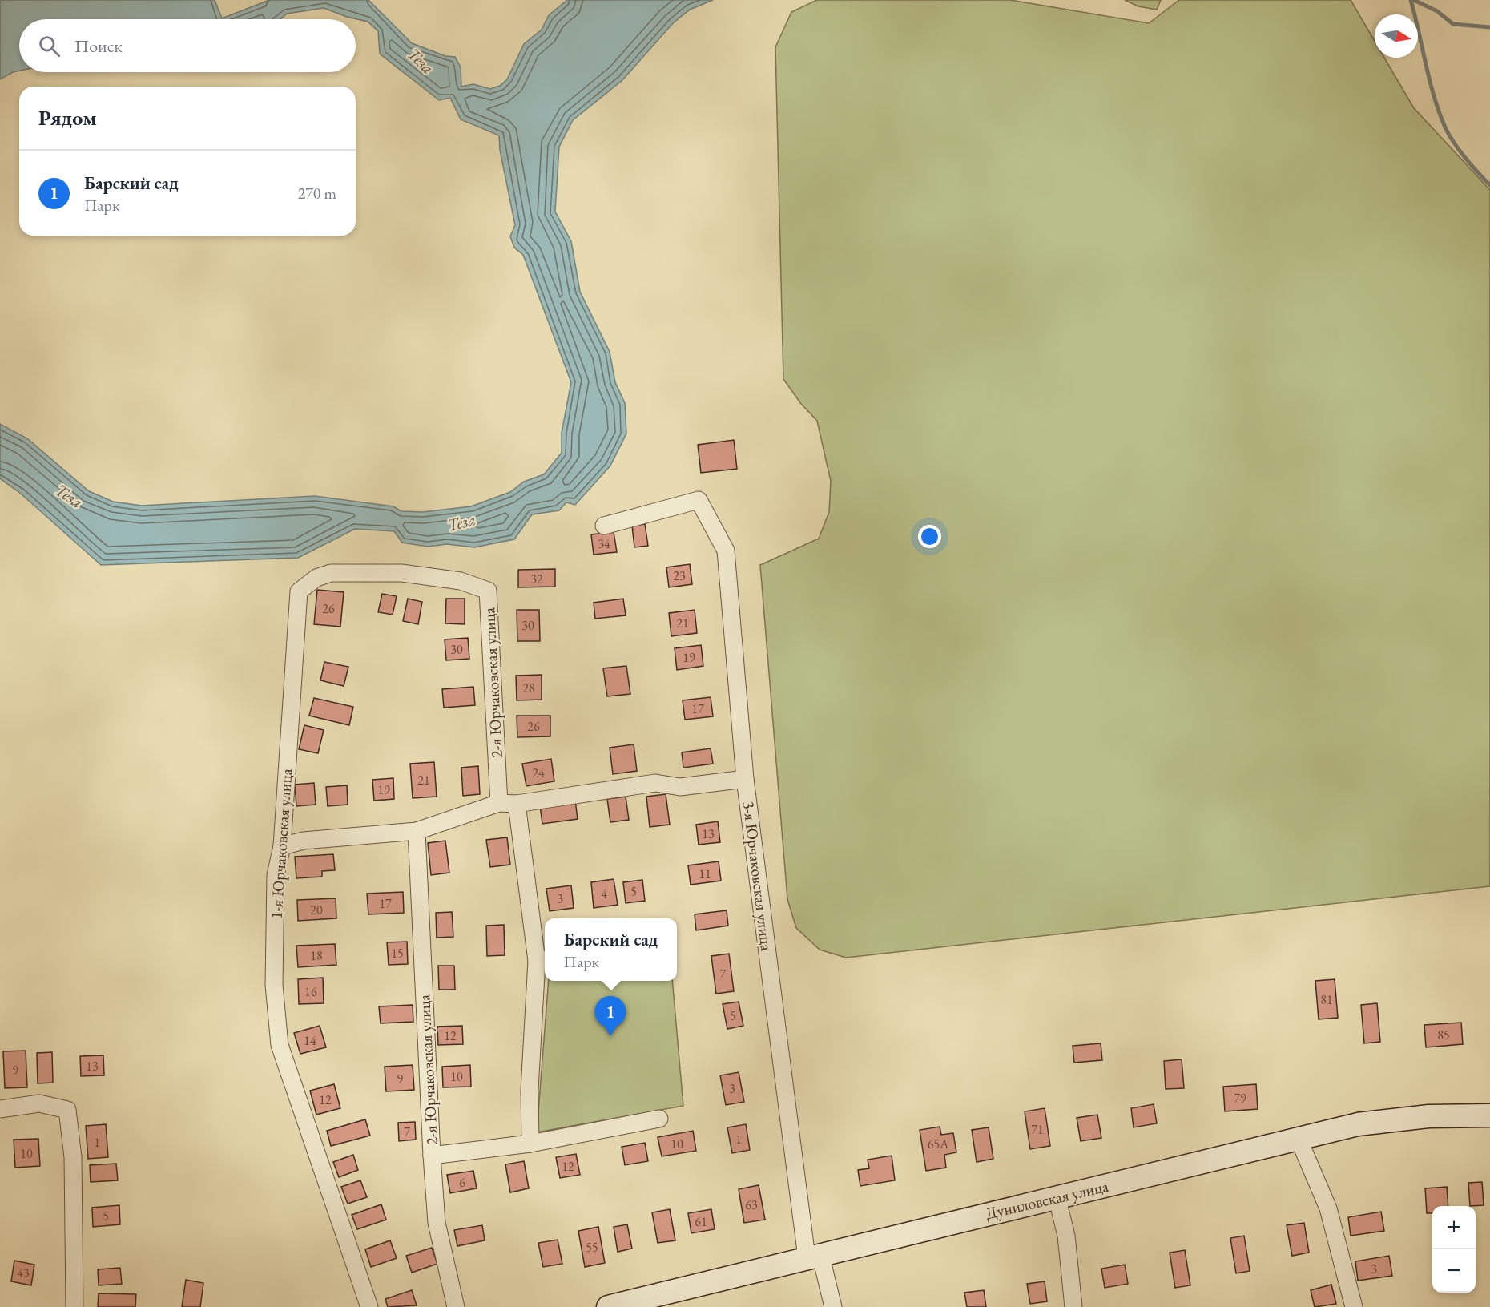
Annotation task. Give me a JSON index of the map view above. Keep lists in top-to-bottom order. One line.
{"streets":{"main road":["Дуниловская улица"],"street":["2-я Юрчаковская улица","1-я Юрчаковская улица","3-я Юрчаковская улица"]},"crossings":[["2-я Юрчаковская улица","1-я Юрчаковская улица"],["3-я Юрчаковская улица","Дуниловская улица"]],"water":["Теза"],"house_numbers":["34","23","32","26","21","30","30","19","28","17","26","24","21","19","13","11","5","4","3","17","20","15","18","7","16","81","5","85","12","14","13","9","10","9","3","79","12","71","7","1","1","10","65А","10","12","6","63","5","61","55","3","43"],"north":"right","page":{"search":"Поиск","heading":"Рядом","list":[{"mark":"1","name":"Барский сад","note":"Парк","value":"270 m"}],"popup":["Барский сад","Парк"],"pins":"1","map_buttons":["+","−"]}}
